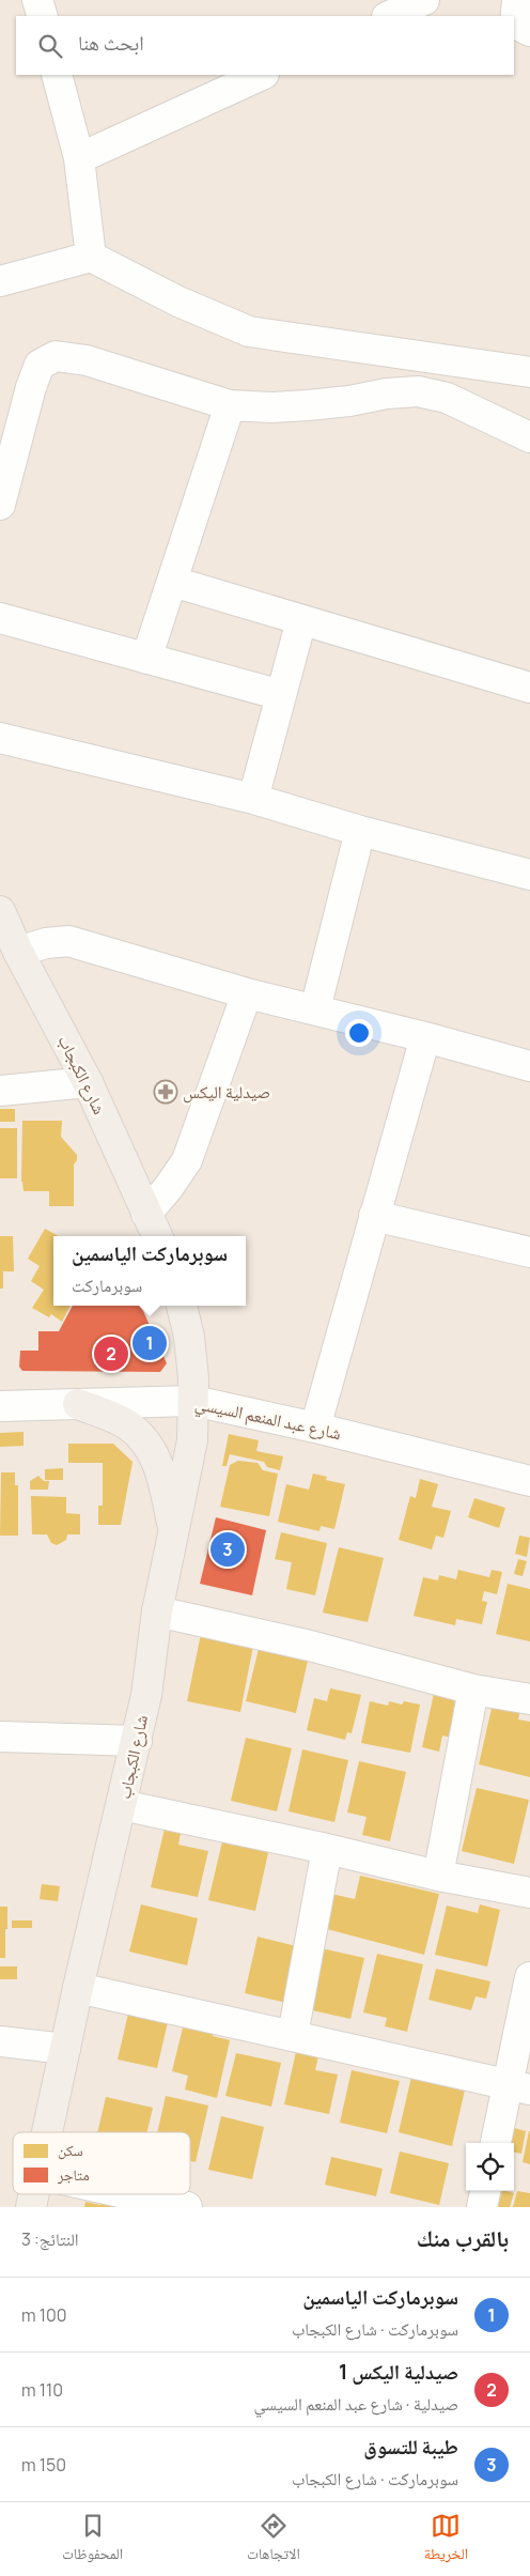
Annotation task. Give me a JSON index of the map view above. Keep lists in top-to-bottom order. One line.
{"streets":{"main road":["شارع الكبجاب"],"street":["شارع عبد المنعم السيسي"]},"crossings":[["شارع الكبجاب","شارع عبد المنعم السيسي"]],"places":{"pharmacy":["صيدلية اليكس"]},"legend":["سكن","متاجر"],"page":{"search":"ابحث هنا","popup":["سوبرماركت الياسمين","سوبرماركت"],"pins":["1","2","3"],"heading":["بالقرب منك","النتائج: 3"],"list":[{"mark":"1","name":"سوبرماركت الياسمين","note":"سوبرماركت · شارع الكبجاب","value":"100 m"},{"mark":"2","name":"صيدلية اليكس 1","note":"صيدلية · شارع عبد المنعم السيسي","value":"110 m"},{"mark":"3","name":"طيبة للتسوق","note":"سوبرماركت · شارع الكبجاب","value":"150 m"}],"nav":["الخريطة","الاتجاهات","المحفوظات"]}}
